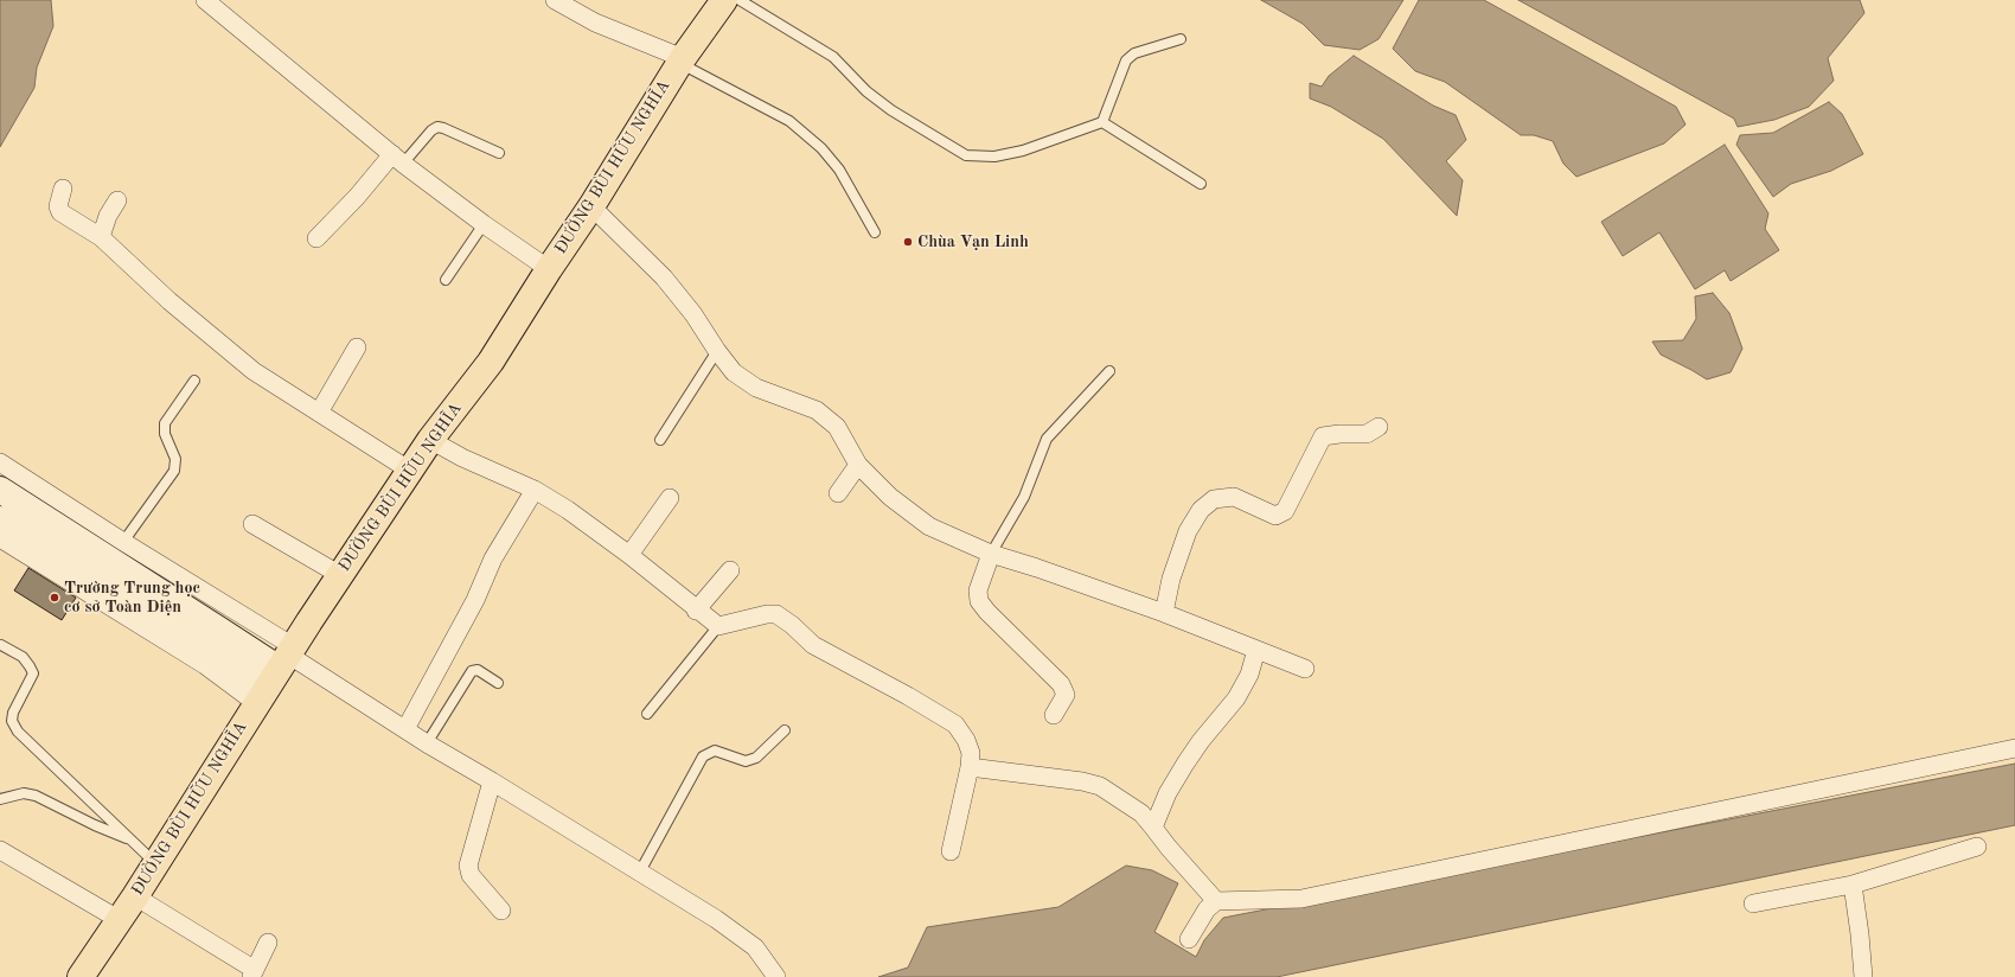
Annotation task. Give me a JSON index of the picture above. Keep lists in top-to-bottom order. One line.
{"streets":{"main road":["ĐƯỜNG BÙI HỮU NGHĨA"]},"places":["Chùa Vạn Linh","Trường Trung học cơ sở Toàn Diện"]}
